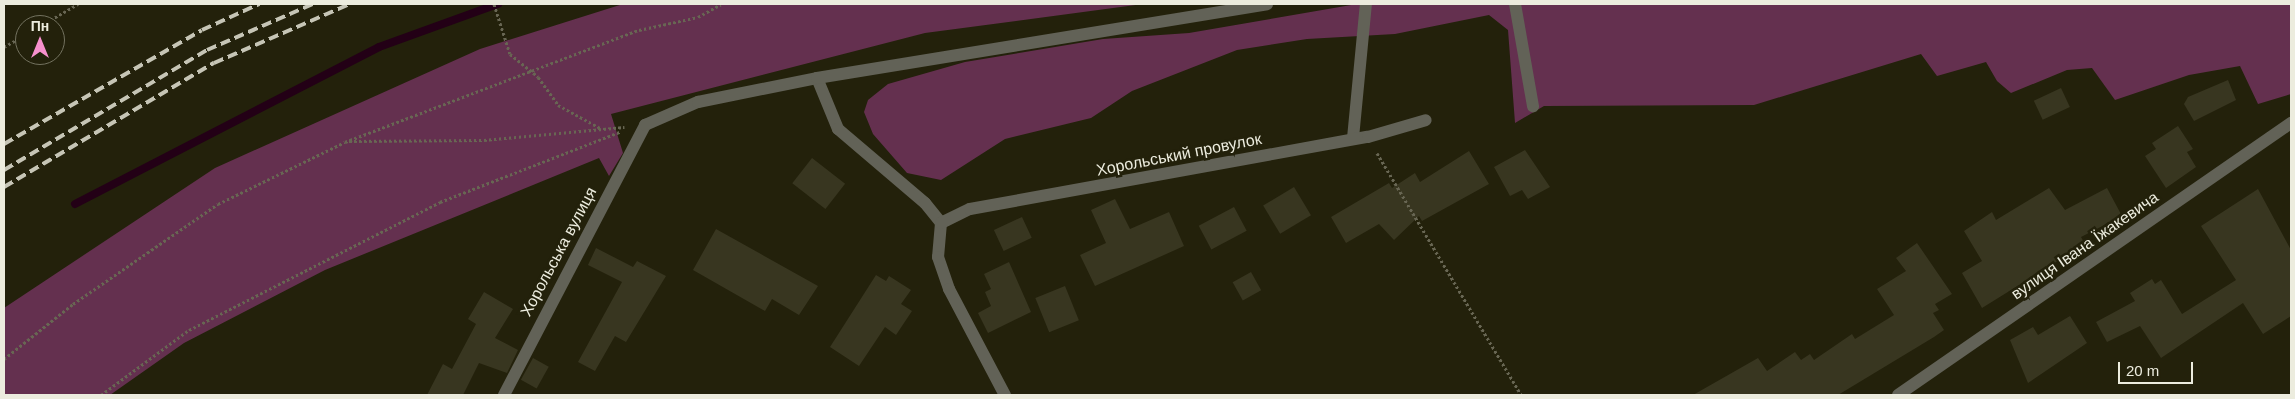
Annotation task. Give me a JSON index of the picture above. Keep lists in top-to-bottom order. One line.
{"streets":{"street":["Хорольський провулок","вулиця Івана Їжакевича","Хорольська вулиця"]},"scale_bar":"20 m","north":"top"}
